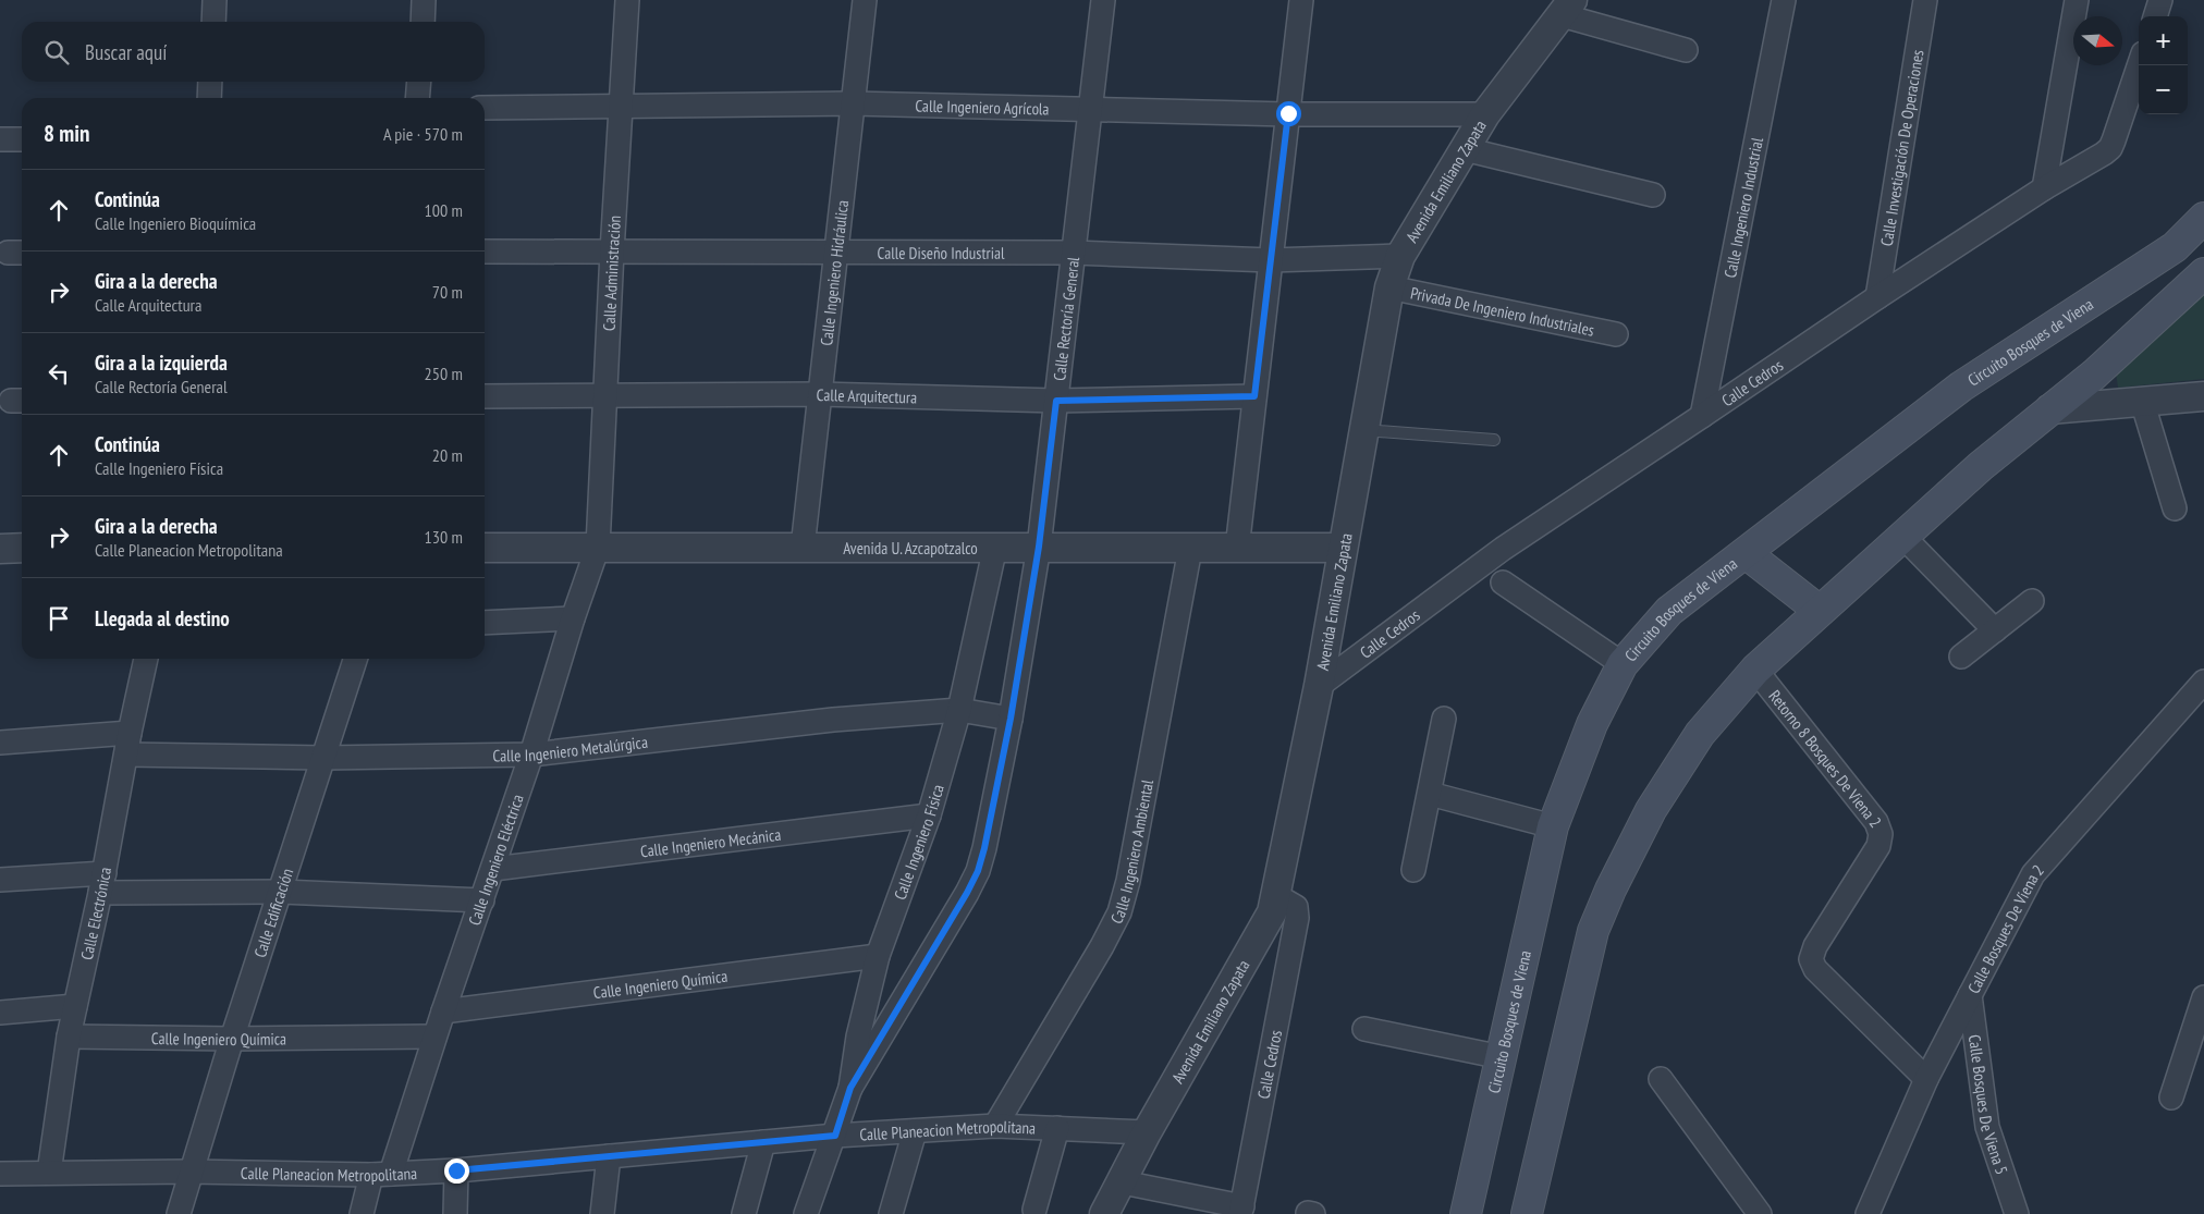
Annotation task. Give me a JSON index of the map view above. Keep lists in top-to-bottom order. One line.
{"streets":{"main road":["Circuito Bosques de Viena"],"street":["Calle Ingeniero Agrícola","Calle Investigación De Operaciones","Avenida Emiliano Zapata","Calle Ingeniero Industrial","Calle Diseño Industrial","Calle Administración","Calle Ingeniero Hidráulica","Privada De Ingeniero Industriales","Calle Rectoría General","Calle Cedros","Calle Arquitectura","Avenida U. Azcapotzalco","Calle Ingeniero Metalúrgica","Retorno 8 Bosques De Viena 2","Calle Ingeniero Mecánica","Calle Ingeniero Física","Calle Ingeniero Ambiental","Calle Ingeniero Eléctrica","Calle Electrónica","Calle Edificación","Calle Bosques De Viena 2","Calle Ingeniero Química","Calle Bosques De Viena 5","Calle Planeacion Metropolitana"]},"crossings":[["Calle Ingeniero Agrícola","Avenida Emiliano Zapata"],["Calle Ingeniero Agrícola","Calle Administración"],["Calle Ingeniero Agrícola","Calle Ingeniero Hidráulica"],["Calle Ingeniero Agrícola","Calle Rectoría General"],["Calle Investigación De Operaciones","Calle Cedros"],["Avenida Emiliano Zapata","Calle Diseño Industrial"],["Avenida Emiliano Zapata","Privada De Ingeniero Industriales"],["Avenida Emiliano Zapata","Calle Cedros"],["Avenida Emiliano Zapata","Avenida U. Azcapotzalco"],["Avenida Emiliano Zapata","Calle Planeacion Metropolitana"],["Calle Ingeniero Industrial","Calle Cedros"],["Calle Diseño Industrial","Calle Administración"],["Calle Diseño Industrial","Calle Ingeniero Hidráulica"],["Calle Diseño Industrial","Calle Rectoría General"],["Calle Administración","Calle Arquitectura"],["Calle Administración","Avenida U. Azcapotzalco"],["Calle Administración","Calle Ingeniero Eléctrica"],["Calle Ingeniero Hidráulica","Calle Arquitectura"],["Calle Ingeniero Hidráulica","Avenida U. Azcapotzalco"],["Calle Rectoría General","Calle Arquitectura"],["Calle Rectoría General","Avenida U. Azcapotzalco"],["Calle Rectoría General","Calle Ingeniero Metalúrgica"],["Calle Rectoría General","Calle Ingeniero Física"],["Avenida U. Azcapotzalco","Calle Ingeniero Física"],["Avenida U. Azcapotzalco","Calle Ingeniero Ambiental"],["Avenida U. Azcapotzalco","Calle Ingeniero Eléctrica"],["Calle Ingeniero Metalúrgica","Calle Ingeniero Física"],["Calle Ingeniero Metalúrgica","Calle Ingeniero Eléctrica"],["Calle Ingeniero Metalúrgica","Calle Electrónica"],["Calle Ingeniero Metalúrgica","Calle Edificación"],["Retorno 8 Bosques De Viena 2","Calle Bosques De Viena 2"],["Calle Ingeniero Mecánica","Calle Ingeniero Física"],["Calle Ingeniero Mecánica","Calle Ingeniero Eléctrica"],["Calle Ingeniero Física","Calle Ingeniero Química"],["Calle Ingeniero Física","Calle Planeacion Metropolitana"],["Calle Ingeniero Ambiental","Calle Planeacion Metropolitana"],["Calle Ingeniero Eléctrica","Calle Ingeniero Química"],["Calle Ingeniero Eléctrica","Calle Planeacion Metropolitana"],["Calle Electrónica","Calle Ingeniero Química"],["Calle Electrónica","Calle Planeacion Metropolitana"],["Calle Edificación","Calle Ingeniero Química"],["Calle Edificación","Calle Planeacion Metropolitana"],["Calle Bosques De Viena 2","Calle Bosques De Viena 5"]],"north":"right","page":{"map_buttons":["+","−"],"search":"Buscar aquí","heading":["8 min","A pie · 570 m"],"list":[["Continúa","Calle Ingeniero Bioquímica","100 m"],["Gira a la derecha","Calle Arquitectura","70 m"],["Gira a la izquierda","Calle Rectoría General","250 m"],["Continúa","Calle Ingeniero Física","20 m"],["Gira a la derecha","Calle Planeacion Metropolitana","130 m"],"Llegada al destino"]}}
